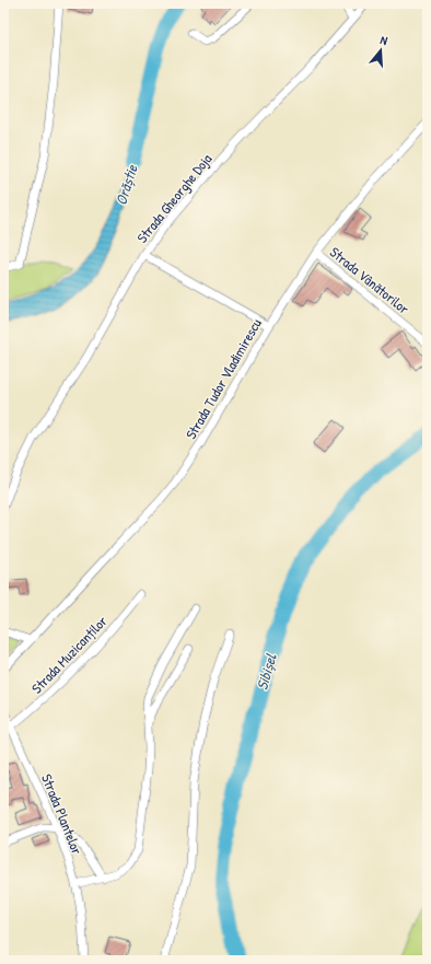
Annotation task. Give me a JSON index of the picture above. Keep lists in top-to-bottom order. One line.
{"streets":{"street":["Strada Gheorghe Doja","Strada Vânătorilor","Strada Tudor Vladimirescu","Strada Muzicanților","Strada Plantelor"]},"crossings":[["Strada Vânătorilor","Strada Tudor Vladimirescu"],["Strada Muzicanților","Strada Plantelor"]],"water":["Orăștie","Sibișel"],"north":"top"}
